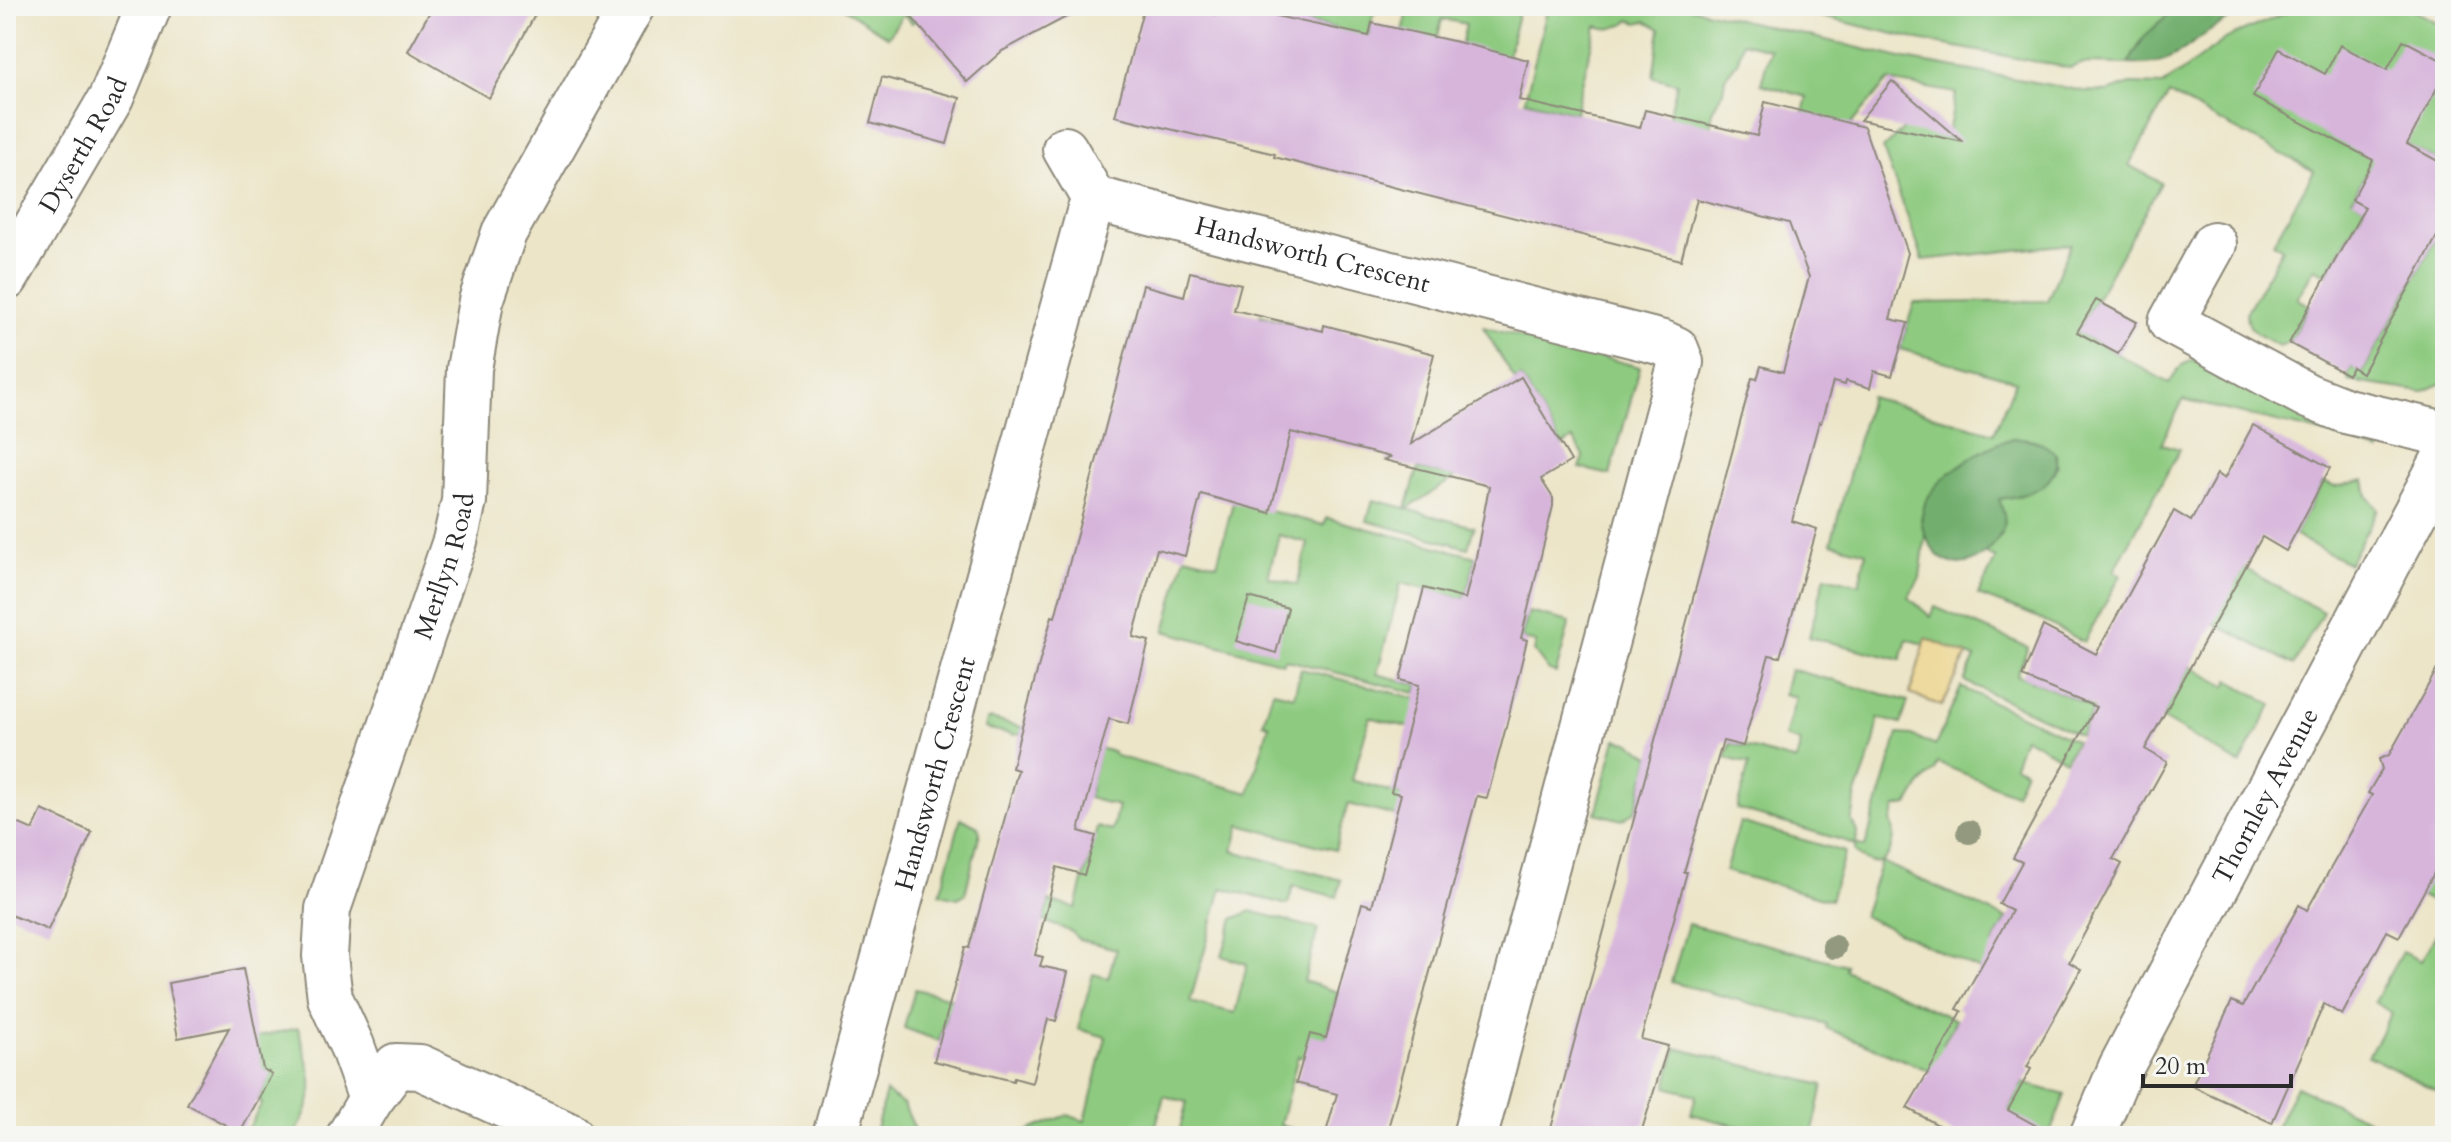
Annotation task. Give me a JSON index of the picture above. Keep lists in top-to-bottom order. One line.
{"streets":{"street":["Dyserth Road","Handsworth Crescent","Merllyn Road","Thornley Avenue"]},"scale_bar":"20 m"}
